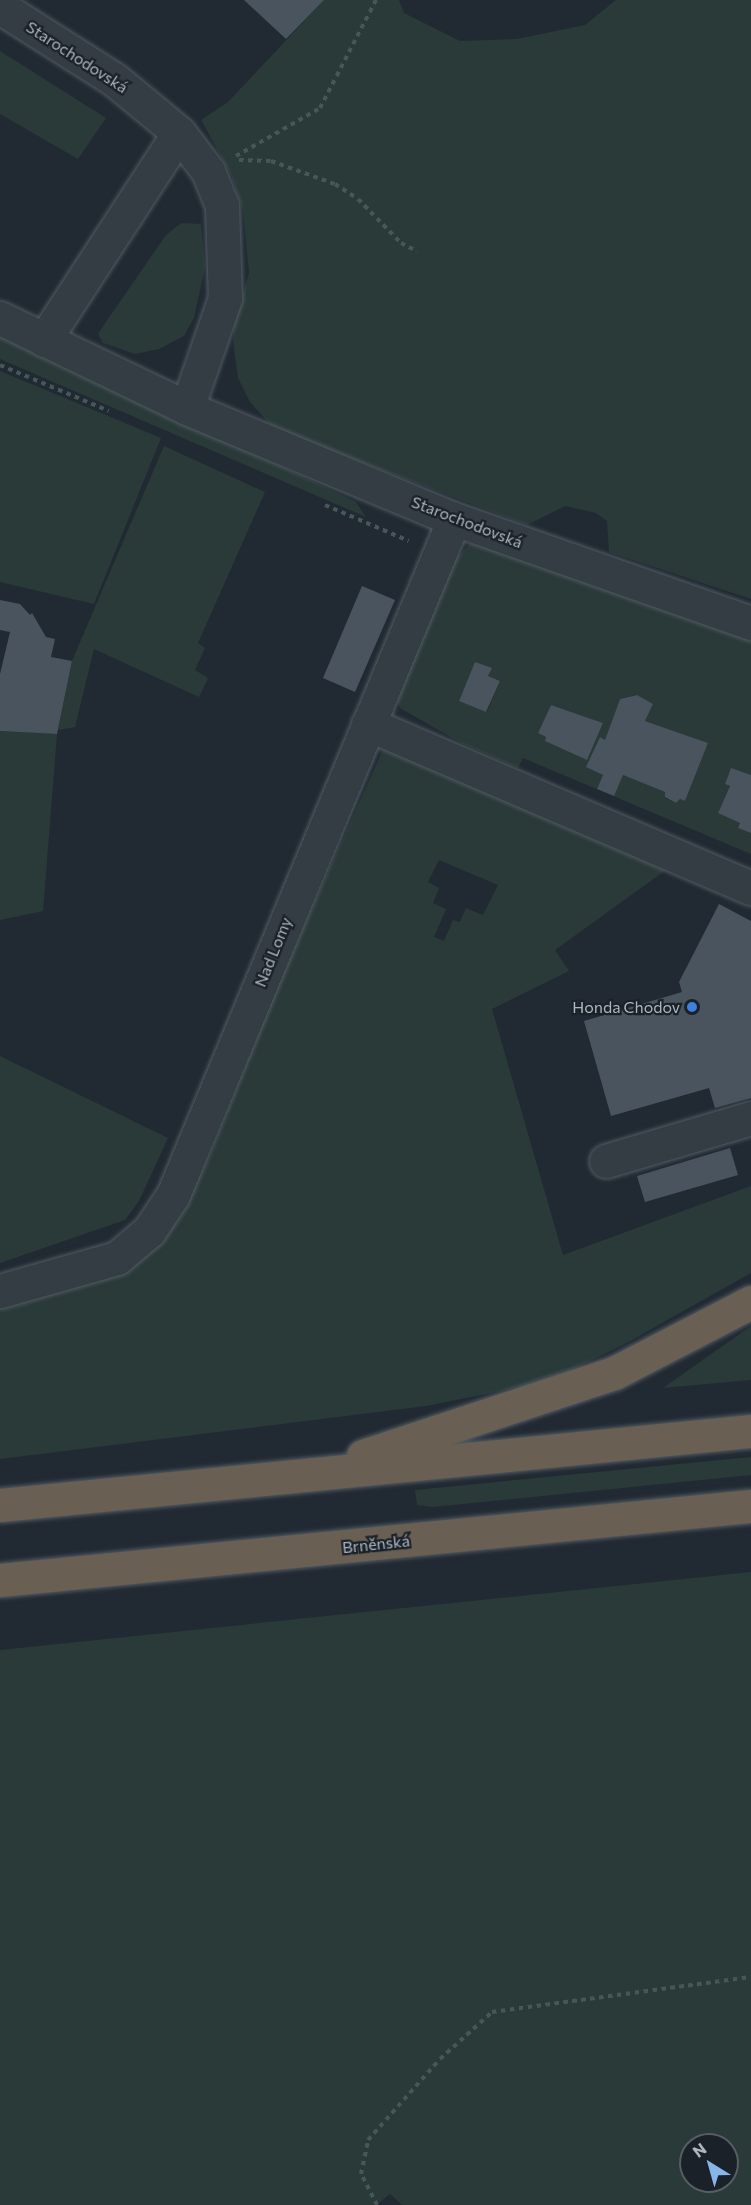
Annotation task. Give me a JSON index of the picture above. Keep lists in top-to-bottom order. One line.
{"streets":{"highway":["Brněnská"],"street":["Starochodovská","Nad Lomy"]},"crossings":[["Starochodovská","Nad Lomy"]],"places":["Honda Chodov"],"north":"top left"}
